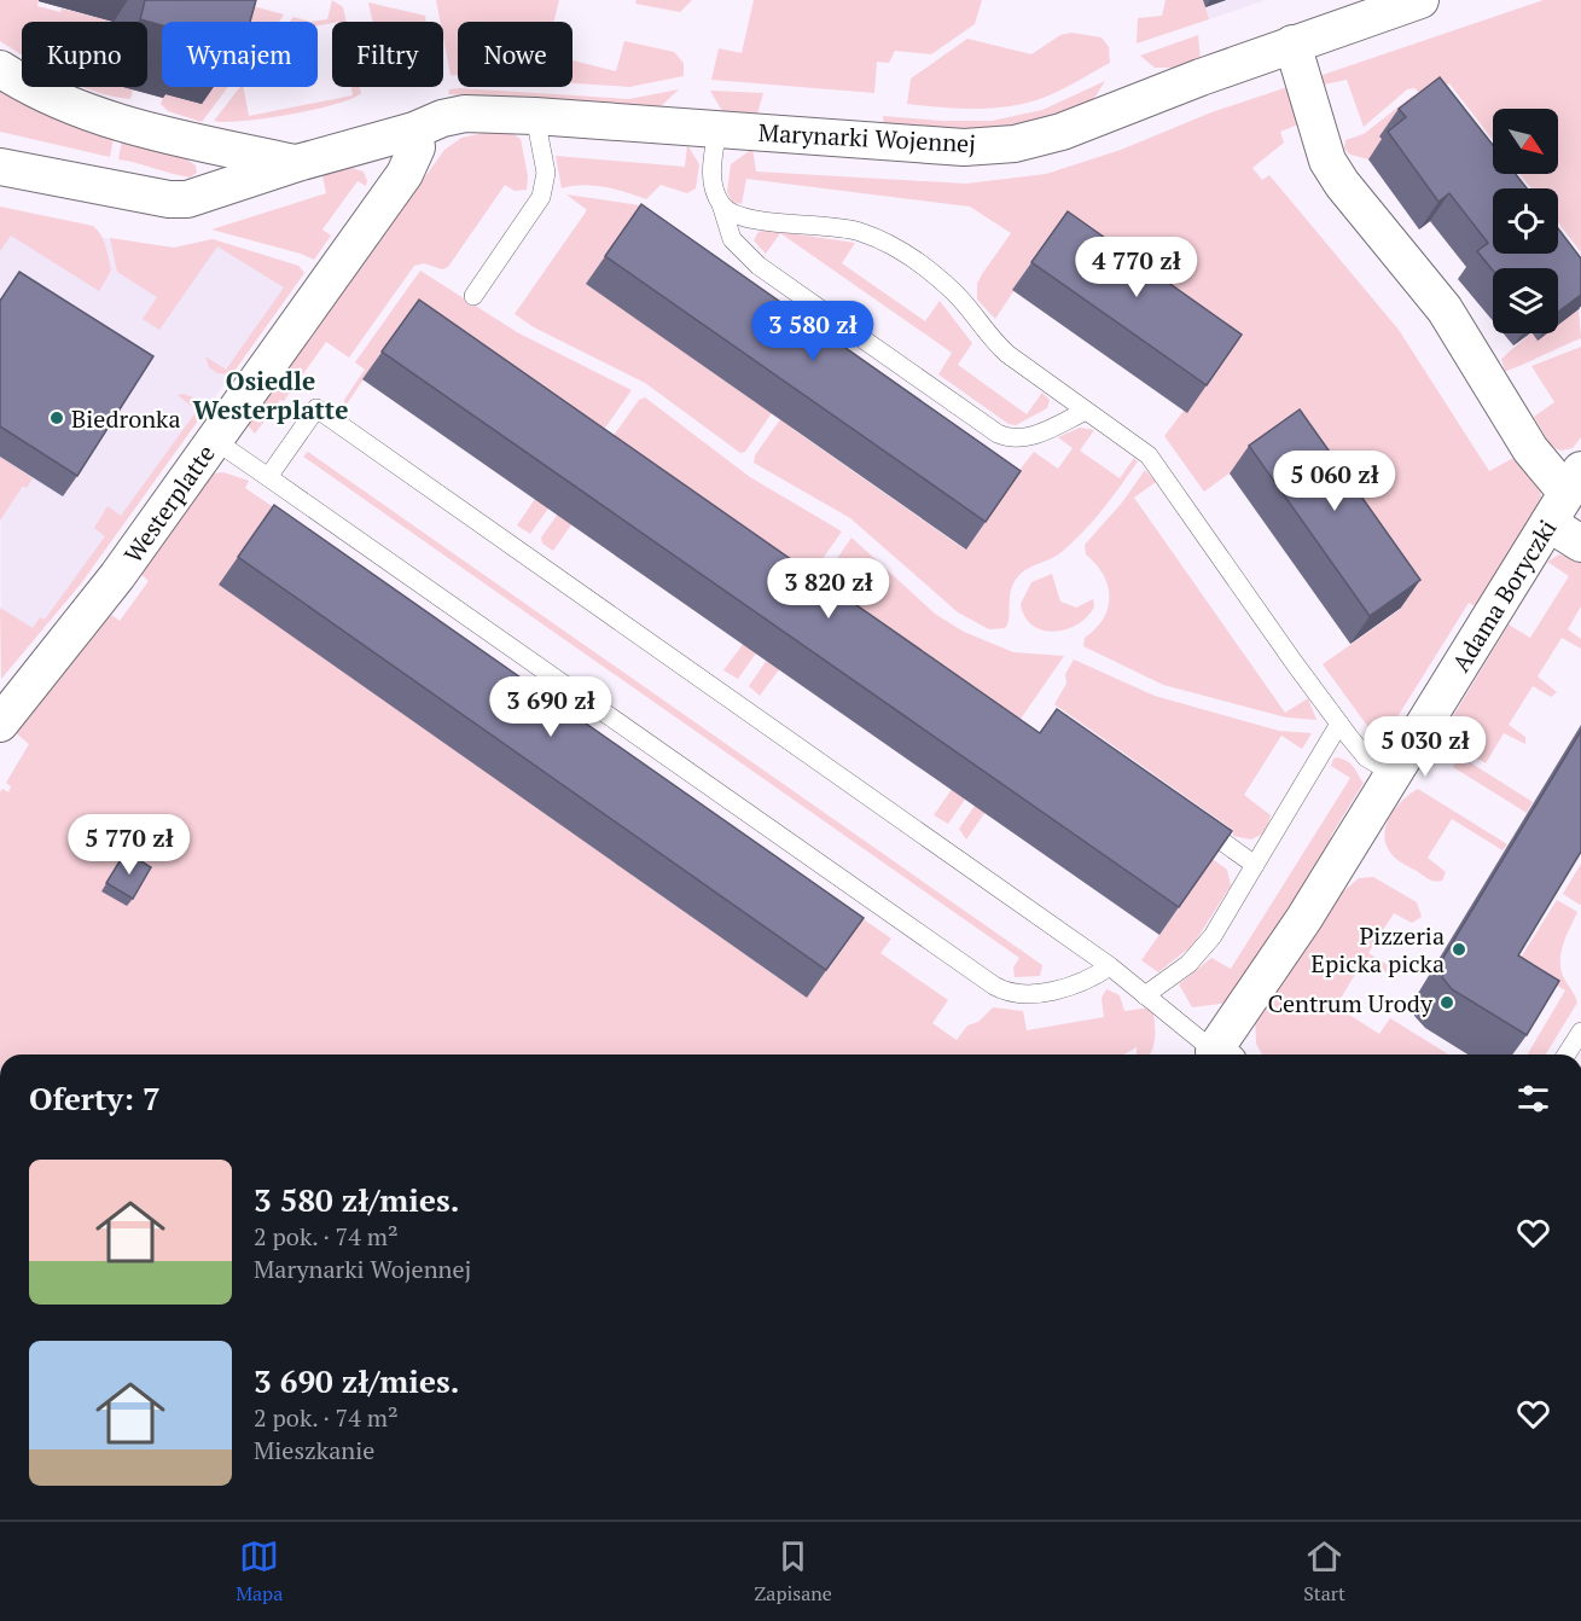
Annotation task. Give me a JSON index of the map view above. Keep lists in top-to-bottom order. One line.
{"streets":{"street":["Marynarki Wojennej","Westerplatte","Adama Boryczki"]},"crossings":[["Marynarki Wojennej","Westerplatte"]],"districts":["Osiedle Westerplatte"],"places":["Biedronka","Pizzeria Epicka picka","Centrum Urody"],"north":"bottom right","page":{"chip":["Kupno","Wynajem","Filtry","Nowe"],"price":["4 770 zł","3 580 zł","5 060 zł","3 820 zł","3 690 zł","5 030 zł","5 770 zł"],"heading":"Oferty: 7","list":[{"name":"3 580 zł/mies.","note":"2 pok. · 74 m² · Marynarki Wojennej"},{"name":"3 690 zł/mies.","note":"2 pok. · 74 m² · Mieszkanie"}],"tabs":["Mapa","Zapisane","Start"]}}
